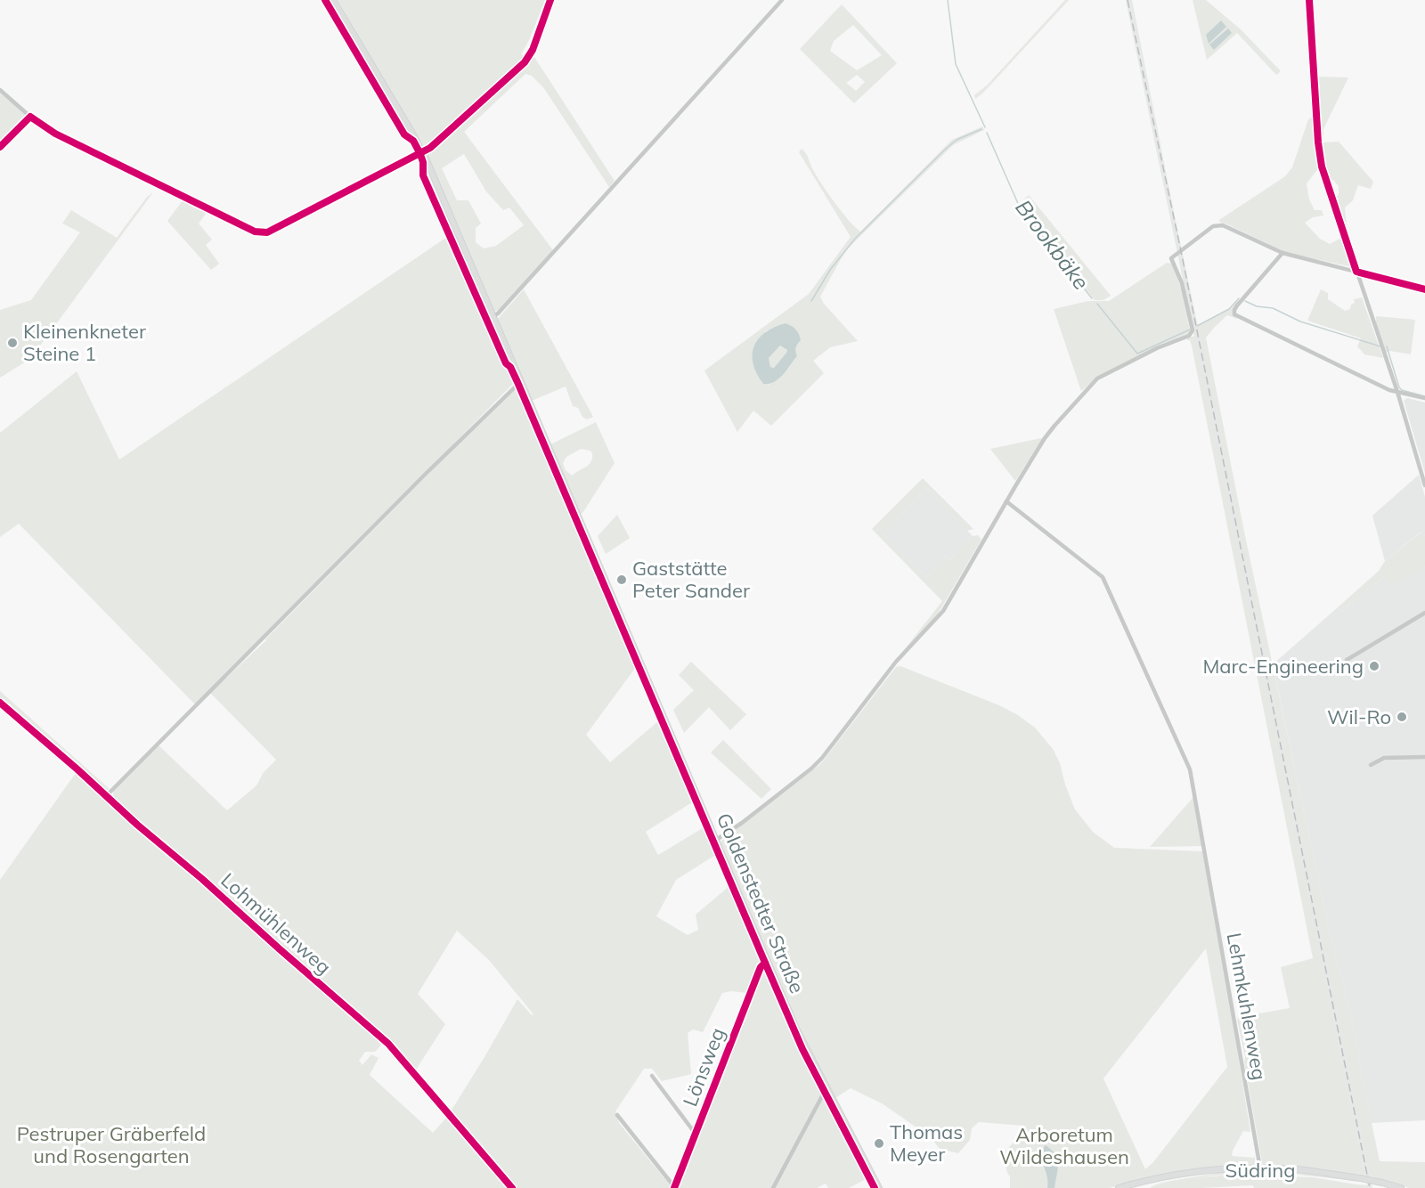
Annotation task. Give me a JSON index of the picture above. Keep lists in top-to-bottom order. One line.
{"streets":{"main road":["Goldenstedter Straße","Südring"],"street":["Lohmühlenweg","Lehmkuhlenweg","Lönsweg"]},"crossings":[["Goldenstedter Straße","Lönsweg"],["Lehmkuhlenweg","Südring"]],"water":["Brookbäke"],"parks":["Pestruper Gräberfeld und Rosengarten","Arboretum Wildeshausen"],"places":["Kleinenkneter Steine 1","Gaststätte Peter Sander","Marc-Engineering","Wil-Ro","Thomas Meyer"]}
